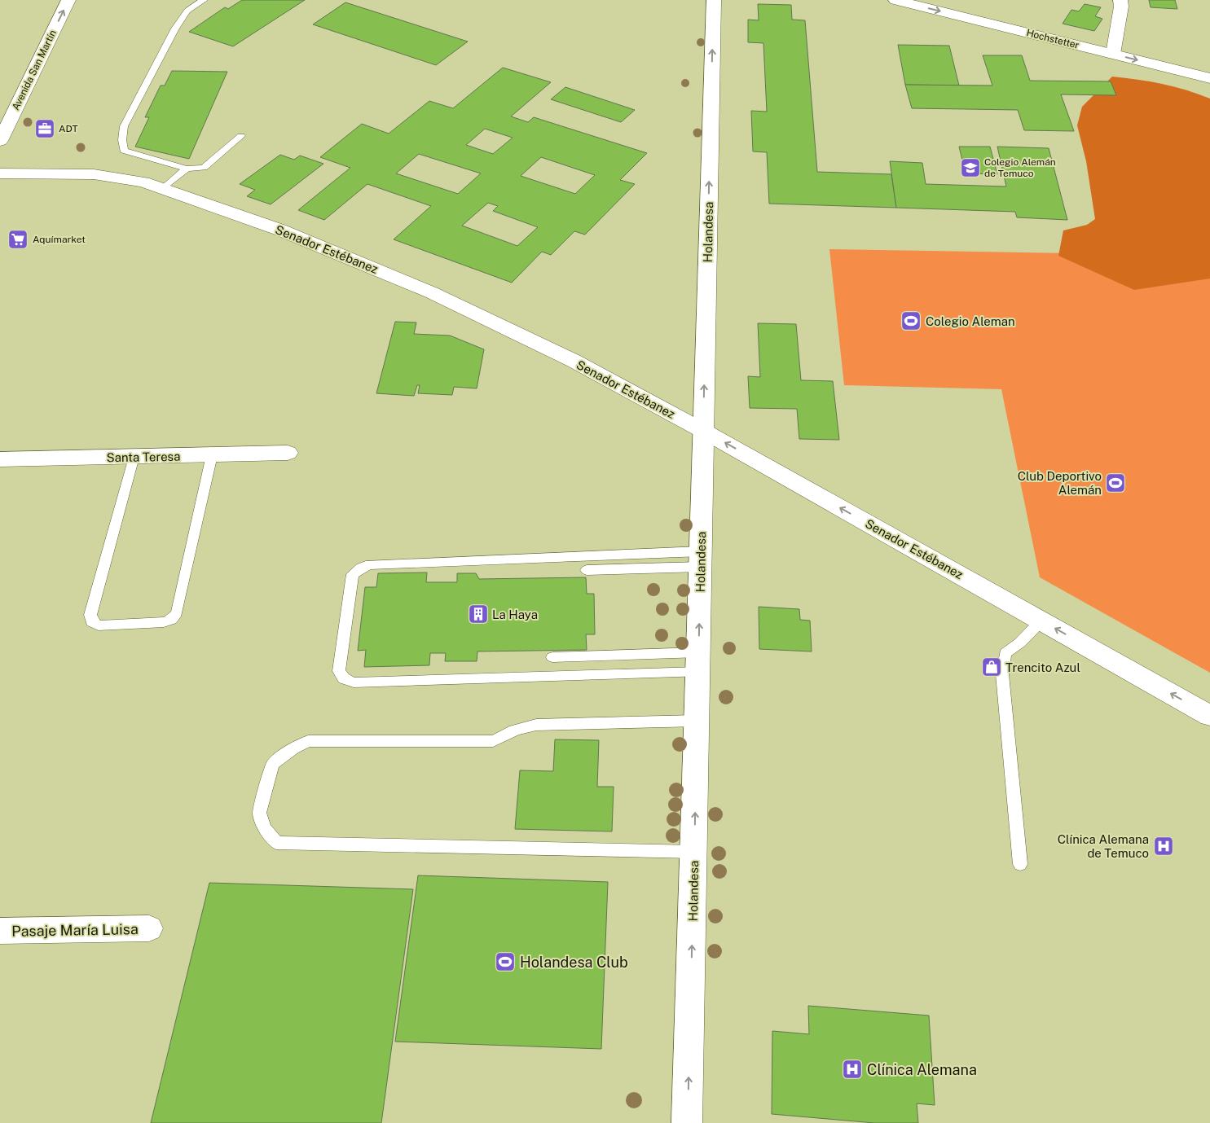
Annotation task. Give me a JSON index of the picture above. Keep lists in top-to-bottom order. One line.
{"streets":{"main road":["Hochstetter","Avenida San Martín","Holandesa","Senador Estébanez","Santa Teresa","Pasaje María Luisa"]},"crossings":[["Holandesa","Senador Estébanez"]],"one_way":["Hochstetter","Avenida San Martín","Holandesa","Senador Estébanez"],"places":{"office":["ADT"],"school or university":["Colegio Alemán de Temuco"],"supermarket":["Aquímarket"],"sports":["Colegio Aleman","Club Deportivo Alemán","Holandesa Club"],"building":["La Haya"],"shop":["Trencito Azul"],"hospital":["Clínica Alemana de Temuco","Clínica Alemana"]}}
